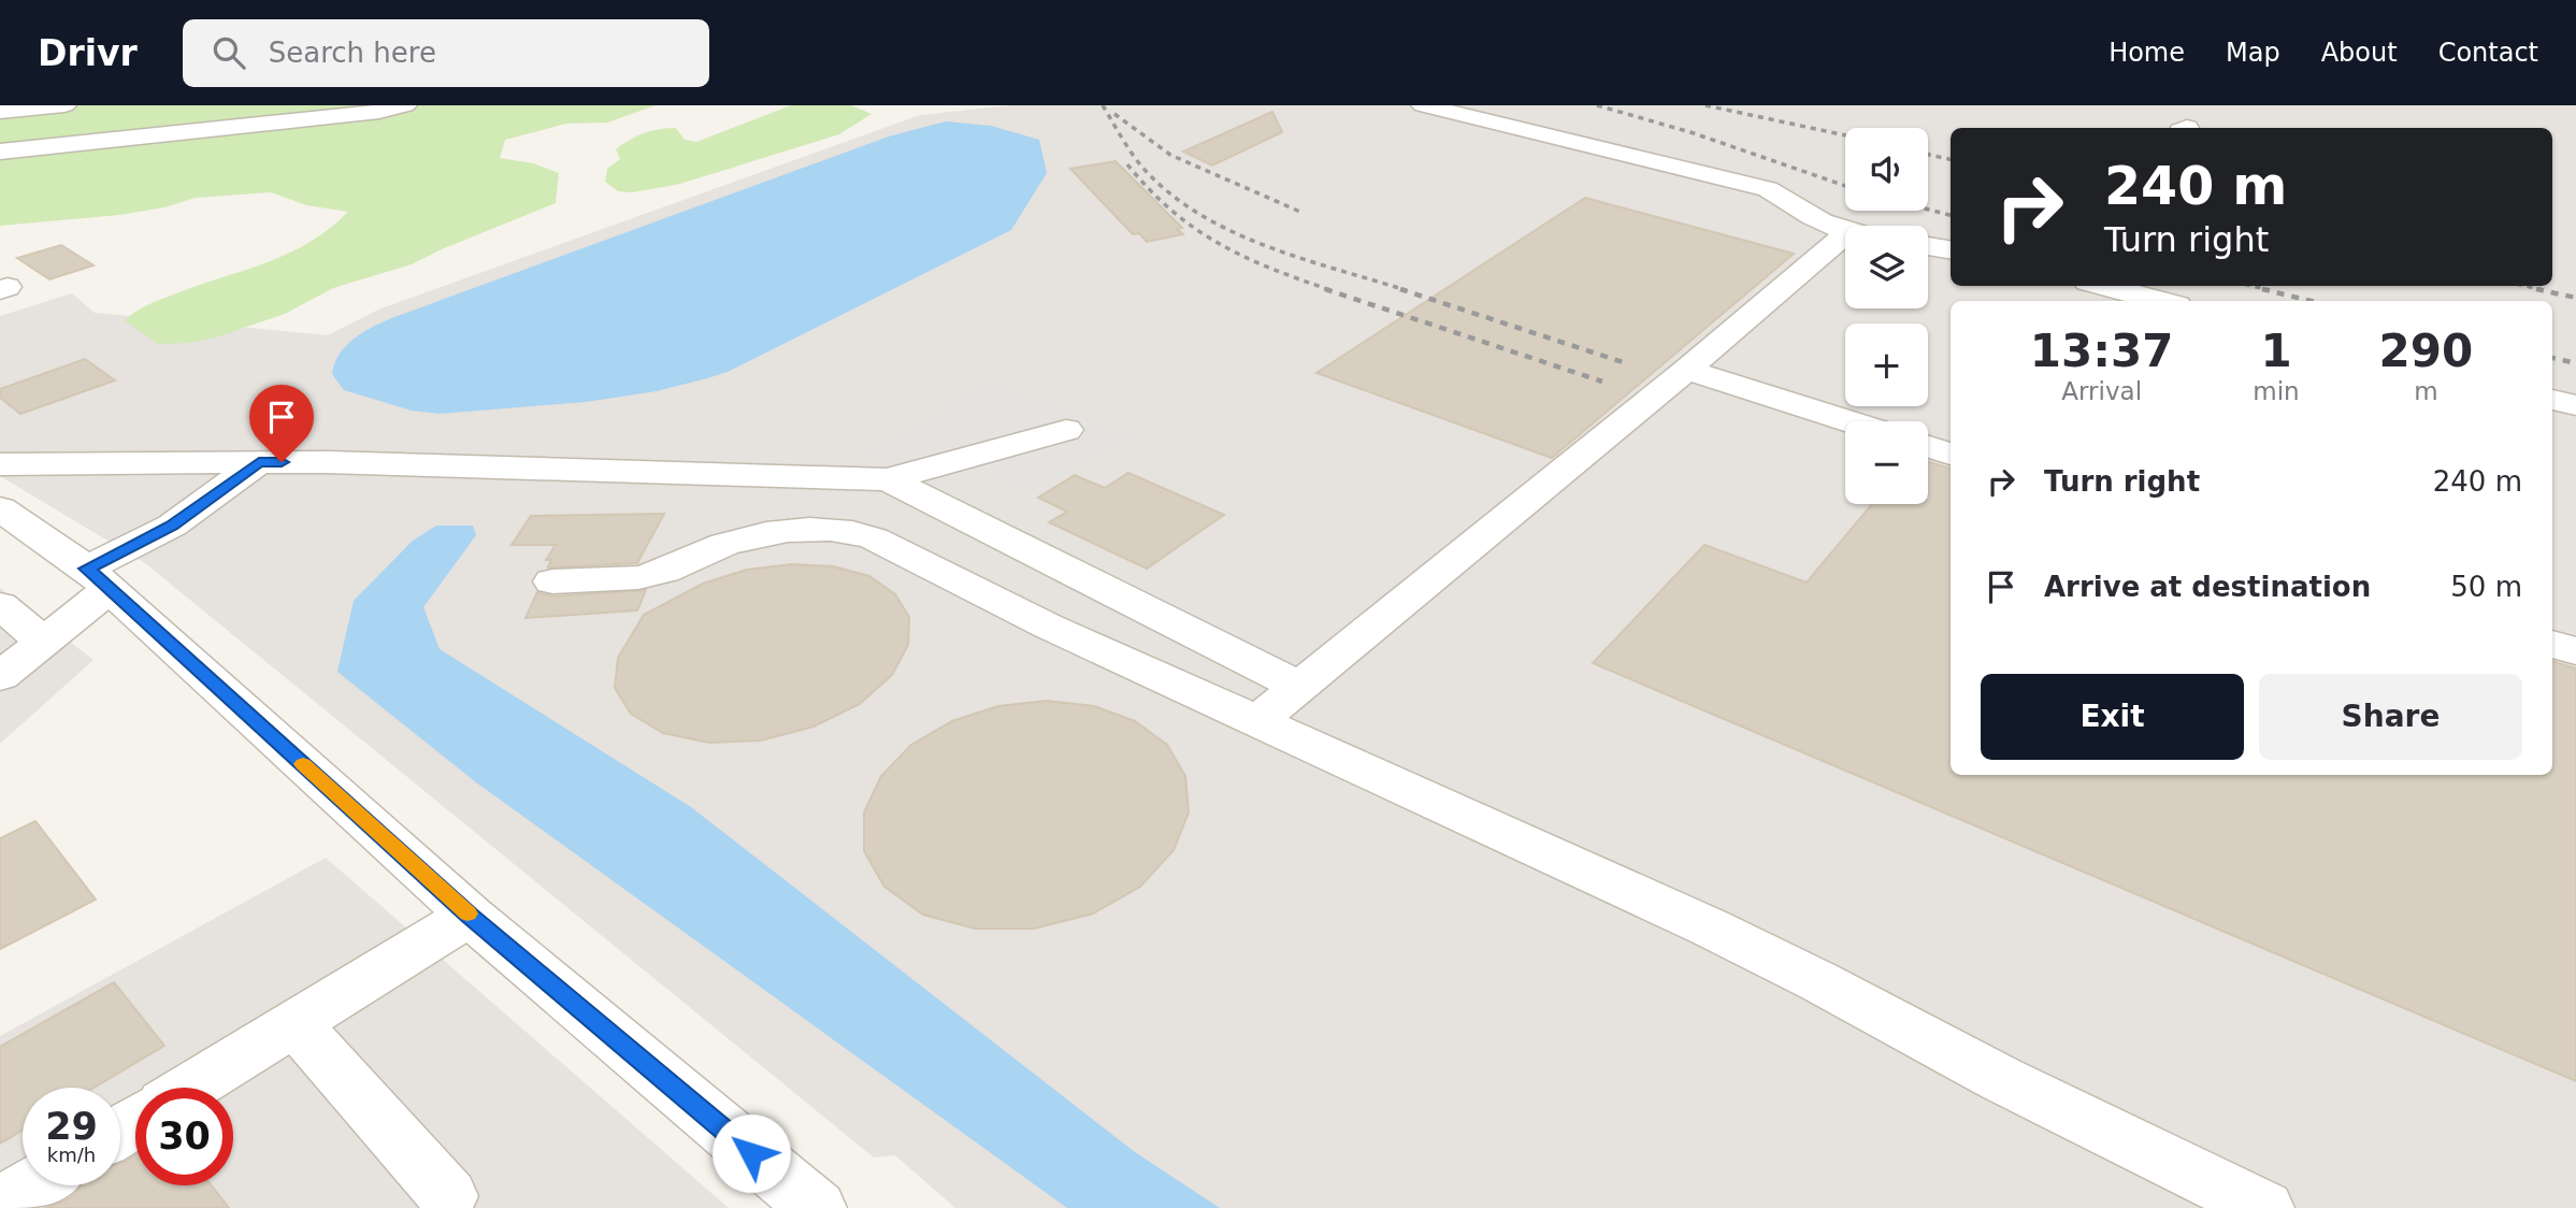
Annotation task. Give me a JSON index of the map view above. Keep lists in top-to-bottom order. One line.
{"page":{"header":"Drivr","search":"Search here","nav":["Home","Map","About","Contact"],"map_buttons":["+","−"],"turn":["240 m","Turn right"],"eta":["13:37","Arrival","1","min","290","m"],"list":[{"name":"Turn right","value":"240 m"},{"name":"Arrive at destination","value":"50 m"}],"buttons":["Exit","Share"],"speed":"29 km/h","limit":"30"}}
